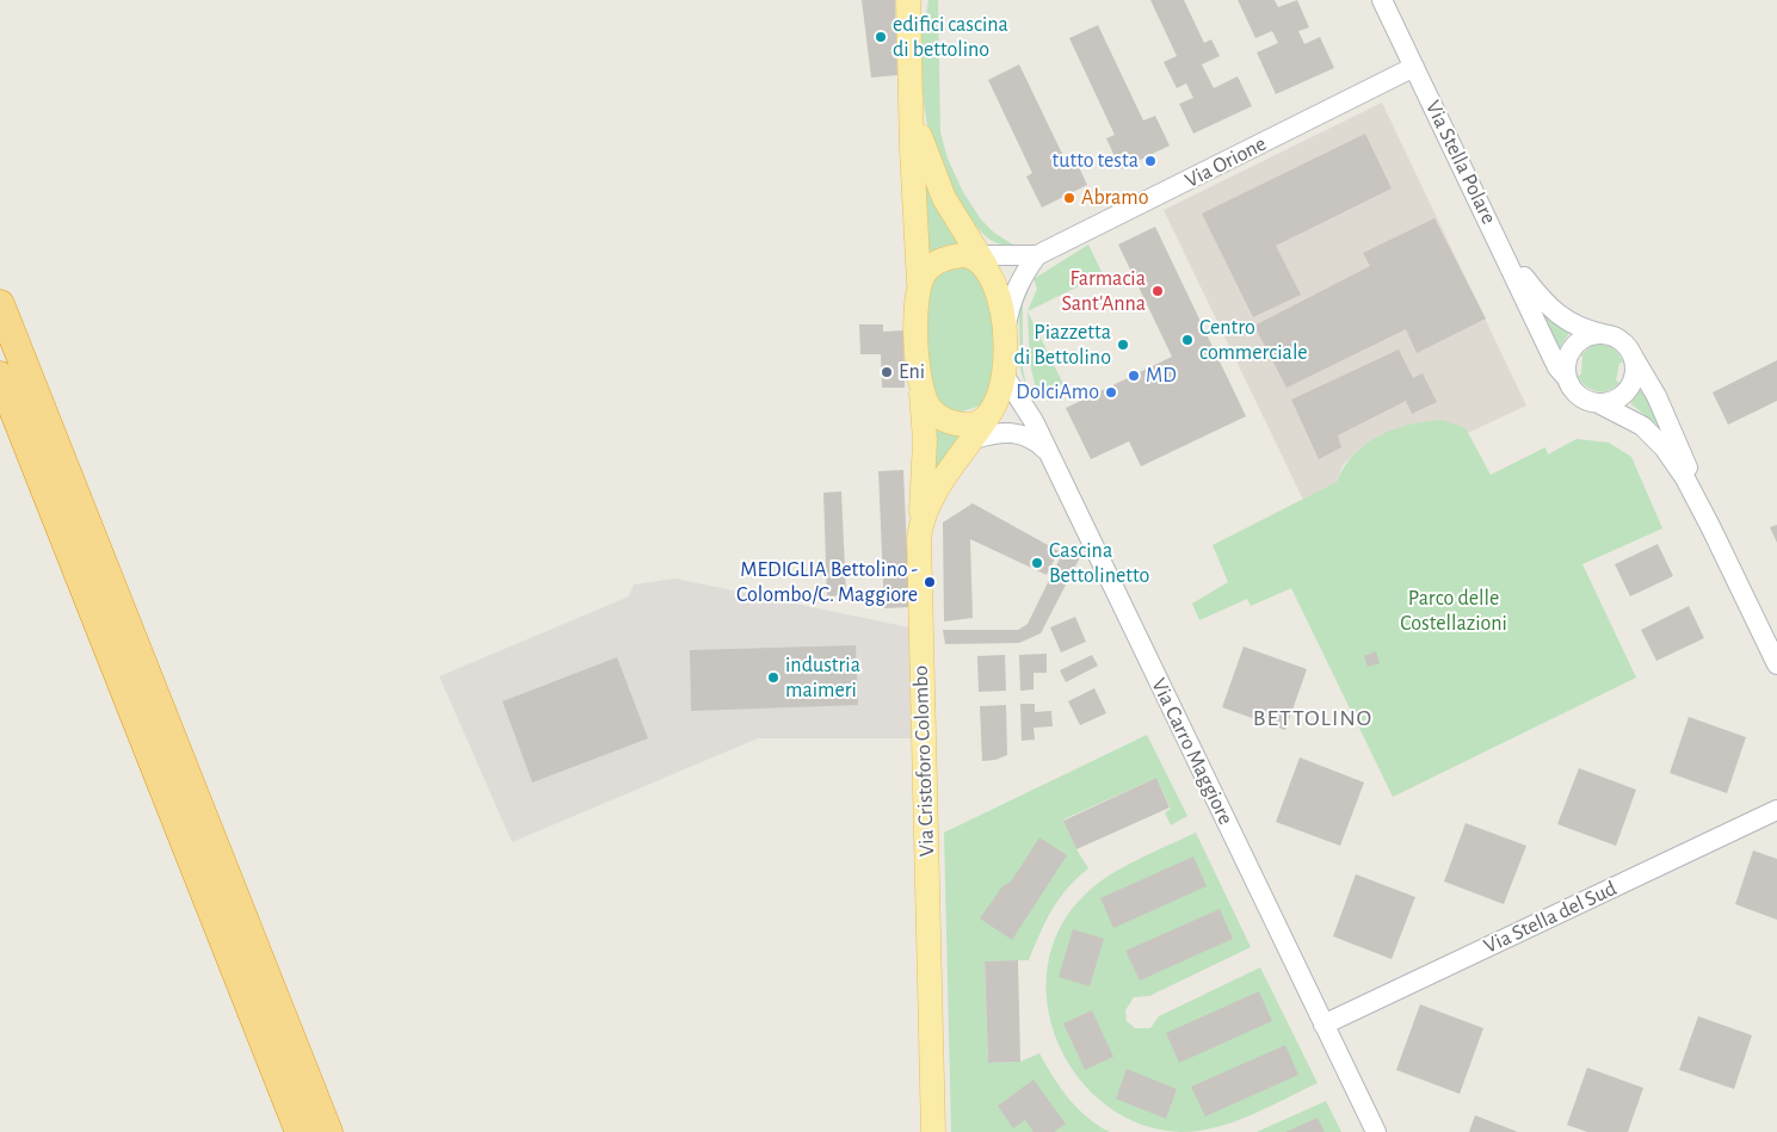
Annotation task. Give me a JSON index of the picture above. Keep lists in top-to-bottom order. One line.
{"streets":{"main road":["Via Cristoforo Colombo"],"street":["Via Orione","Via Stella Polare","Via Carro Maggiore","Via Stella del Sud"]},"crossings":[["Via Orione","Via Stella Polare"],["Via Carro Maggiore","Via Cristoforo Colombo"],["Via Carro Maggiore","Via Stella del Sud"]],"districts":["BETTOLINO"],"parks":["Parco delle Costellazioni"],"places":["edifici cascina di bettolino","tutto testa","Abramo","Farmacia Sant'Anna","Centro commerciale","Piazzetta di Bettolino","Eni","MD","DolciAmo","Cascina Bettolinetto","MEDIGLIA Bettolino - Colombo/C. Maggiore","industria maimeri"]}
